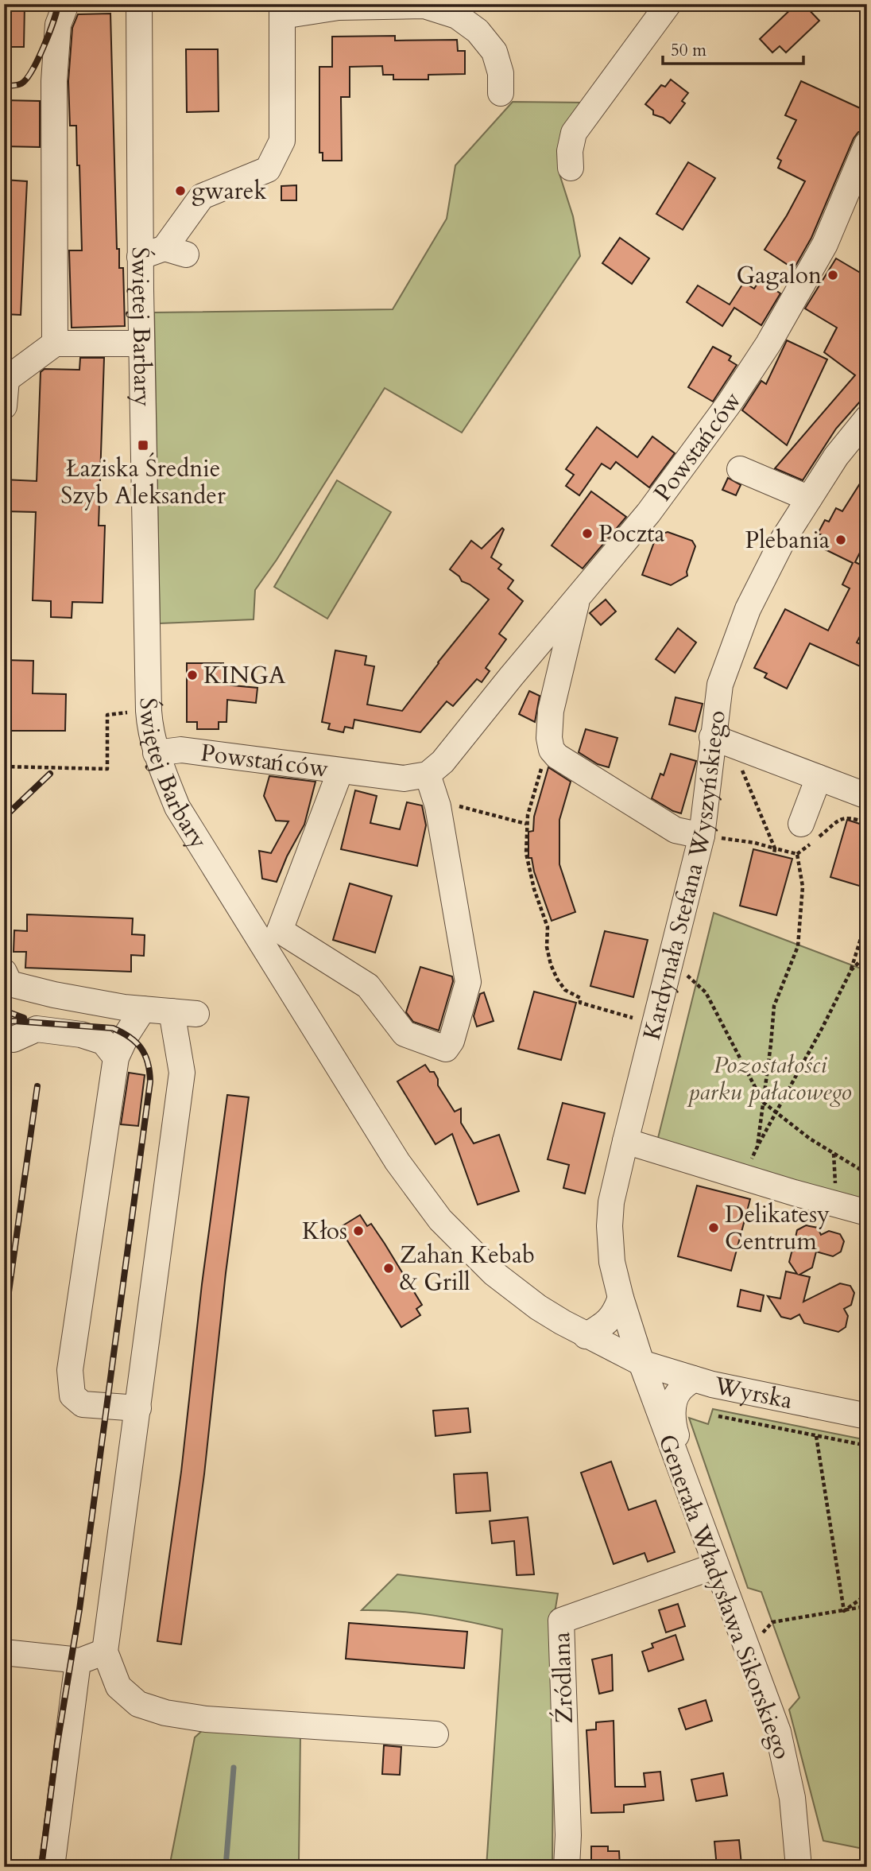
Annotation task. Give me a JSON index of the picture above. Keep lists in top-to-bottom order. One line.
{"streets":{"street":["Świętej Barbary","Powstańców","Kardynała Stefana Wyszyńskiego","Wyrska","Generała Władysława Sikorskiego","Źródlana"]},"crossings":[["Świętej Barbary","Powstańców"],["Świętej Barbary","Kardynała Stefana Wyszyńskiego"],["Świętej Barbary","Wyrska"],["Świętej Barbary","Generała Władysława Sikorskiego"],["Kardynała Stefana Wyszyńskiego","Wyrska"],["Kardynała Stefana Wyszyńskiego","Generała Władysława Sikorskiego"],["Wyrska","Generała Władysława Sikorskiego"],["Generała Władysława Sikorskiego","Źródlana"]],"parks":["Pozostałości parku pałacowego"],"places":{"other":["gwarek","Gagalon","Poczta","Plebania","KINGA","Delikatesy Centrum","Kłos","Zahan Kebab & Grill"],"transit":["Łaziska Średnie Szyb Aleksander"]},"scale_bar":"50 m"}
